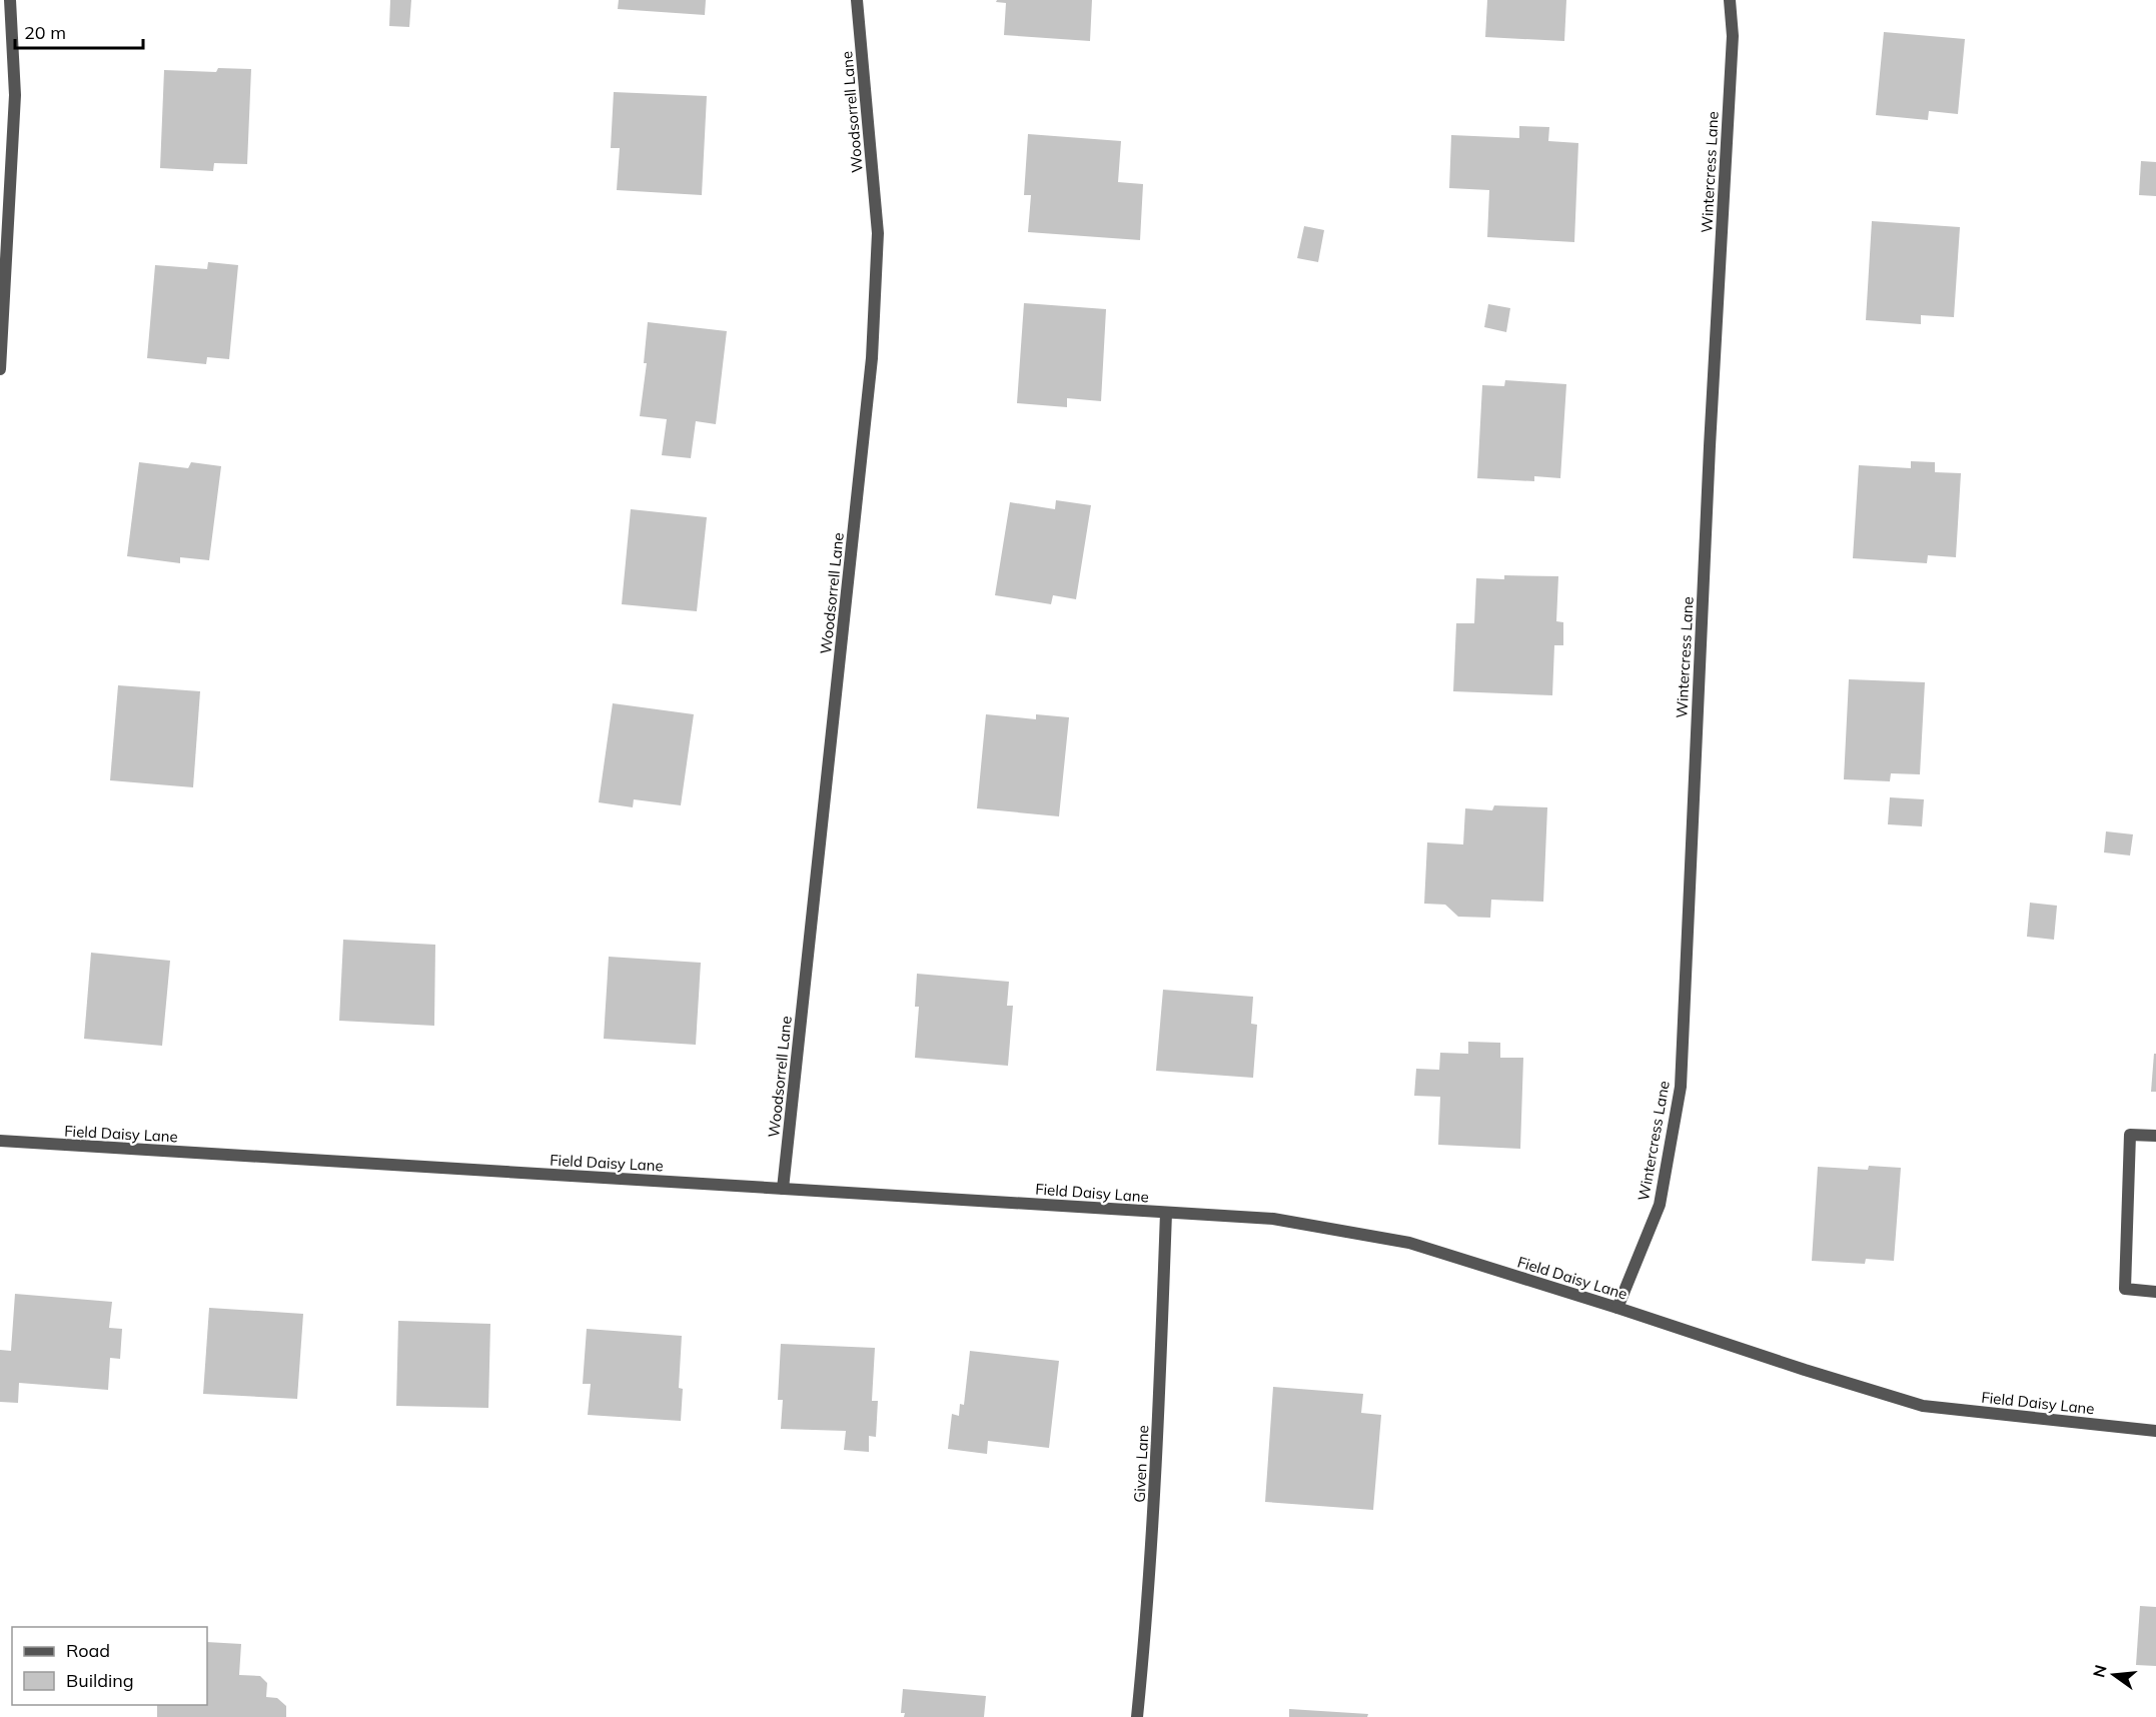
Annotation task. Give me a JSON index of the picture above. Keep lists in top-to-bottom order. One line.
{"streets":{"street":["Woodsorrell Lane","Wintercress Lane","Field Daisy Lane","Given Lane"]},"crossings":[["Woodsorrell Lane","Field Daisy Lane"],["Wintercress Lane","Field Daisy Lane"],["Field Daisy Lane","Given Lane"]],"legend":["Road","Building"],"scale_bar":"20 m","north":"left"}
